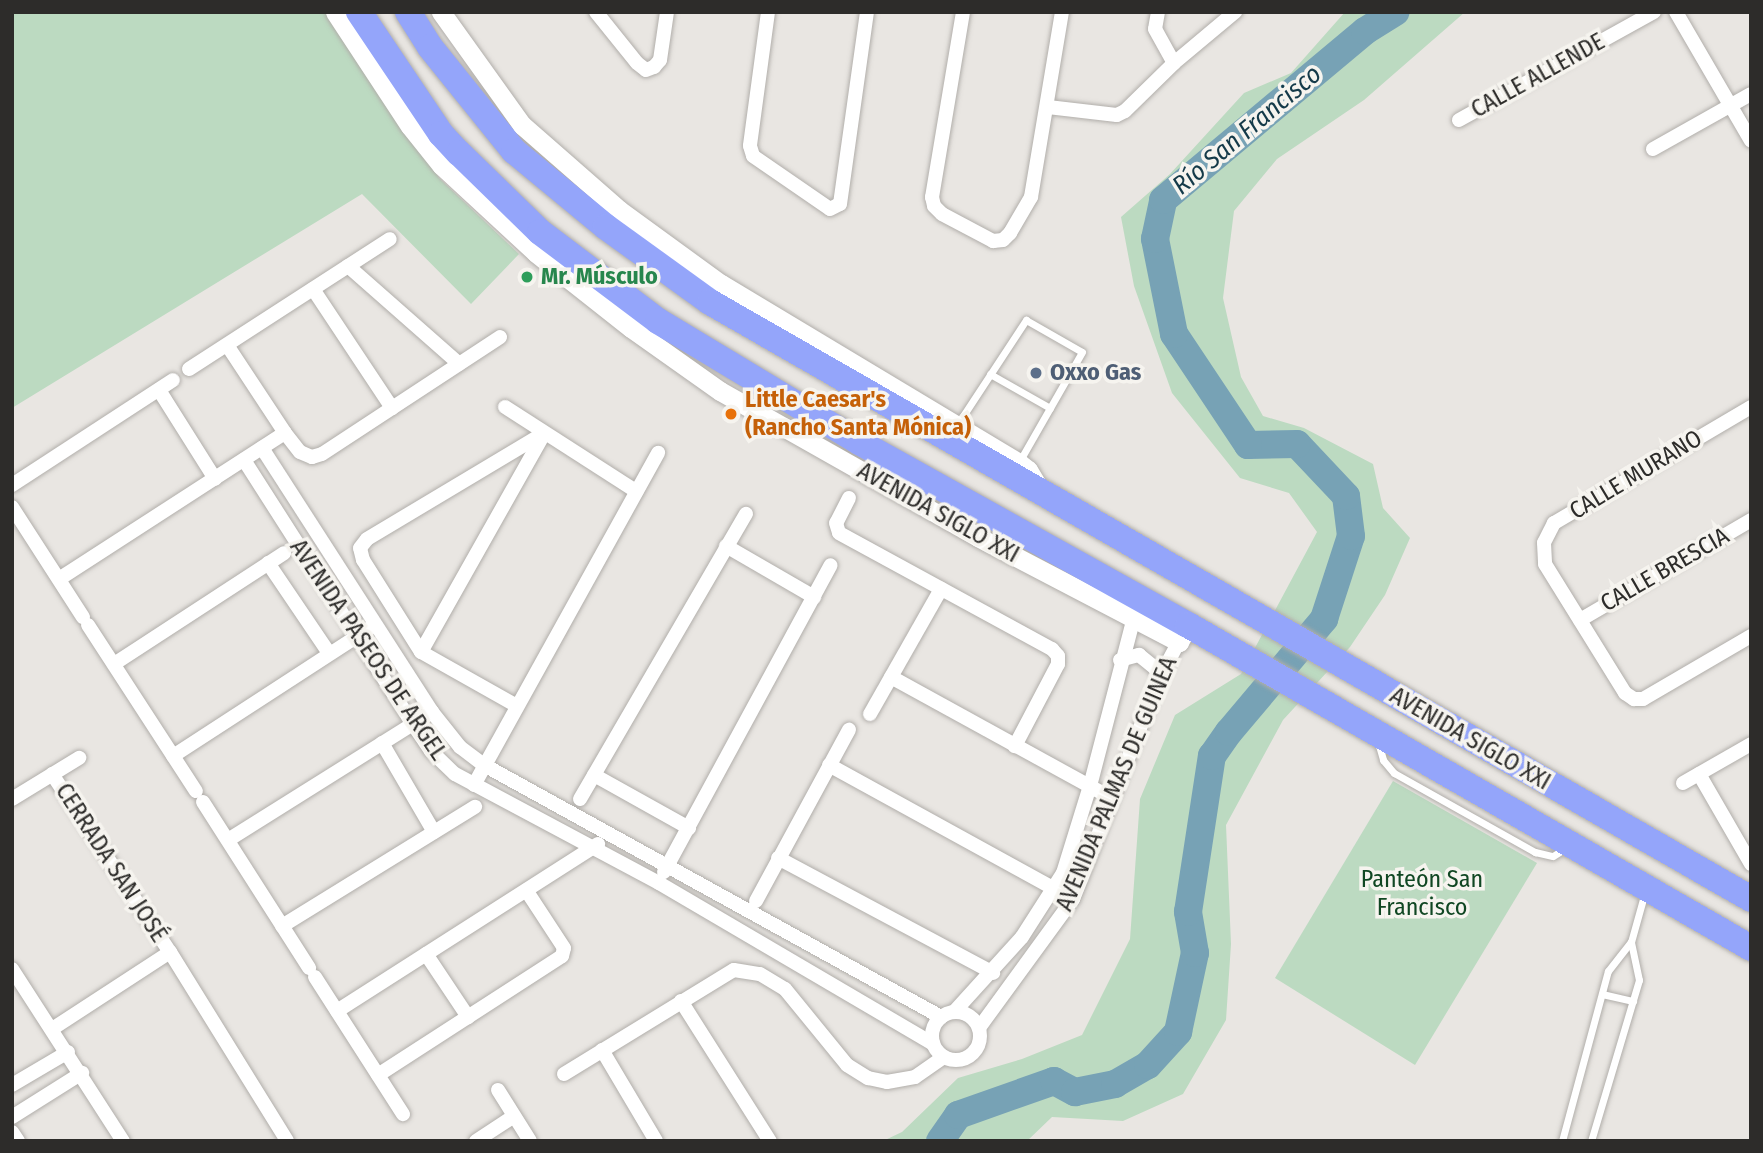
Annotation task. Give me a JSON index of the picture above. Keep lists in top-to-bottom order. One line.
{"streets":{"highway":["AVENIDA SIGLO XXI"],"street":["CALLE ALLENDE","CALLE MURANO","CALLE BRESCIA","AVENIDA PASEOS DE ARGEL","AVENIDA PALMAS DE GUINEA","CERRADA SAN JOSÉ"]},"crossings":[["CALLE MURANO","CALLE BRESCIA"],["AVENIDA SIGLO XXI","AVENIDA PALMAS DE GUINEA"],["AVENIDA PASEOS DE ARGEL","AVENIDA PALMAS DE GUINEA"]],"water":["Río San Francisco"],"parks":["Panteón San Francisco"],"places":["Mr. Músculo","Oxxo Gas","Little Caesar's (Rancho Santa Mónica)"]}
